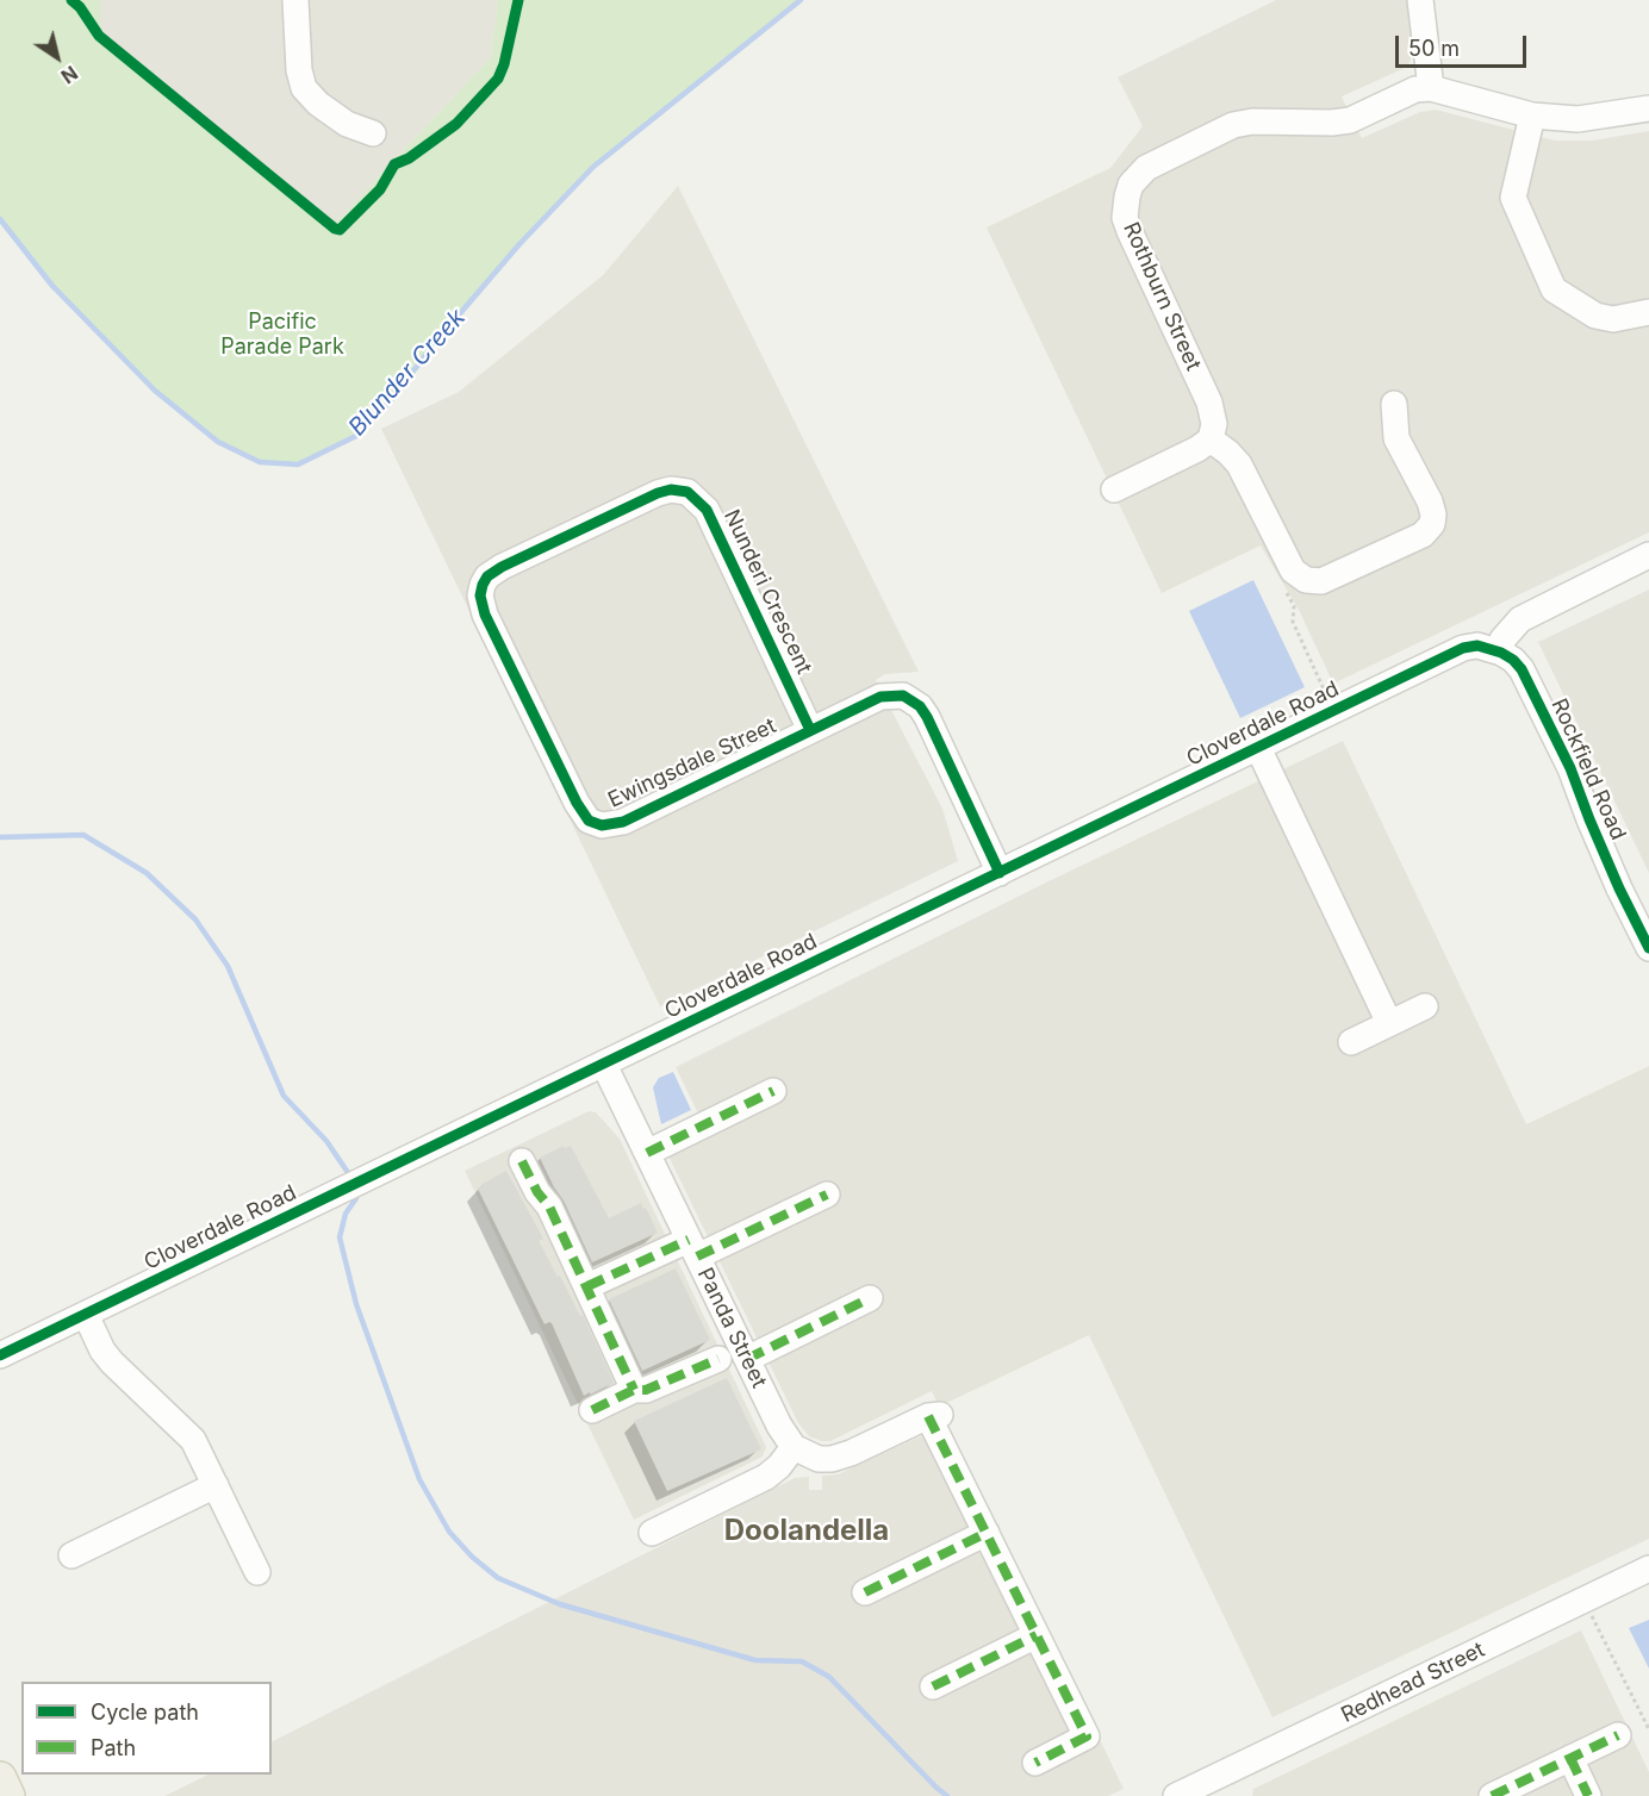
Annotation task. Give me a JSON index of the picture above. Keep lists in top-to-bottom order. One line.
{"streets":{"street":["Rothburn Street","Nunderi Crescent","Cloverdale Road","Ewingsdale Street","Rockfield Road","Panda Street","Redhead Street"]},"crossings":[["Nunderi Crescent","Ewingsdale Street"],["Cloverdale Road","Ewingsdale Street"],["Cloverdale Road","Rockfield Road"],["Cloverdale Road","Panda Street"]],"districts":["Doolandella"],"water":["Blunder Creek"],"parks":["Pacific Parade Park"],"legend":["Cycle path","Path"],"scale_bar":"50 m","north":"bottom right"}
